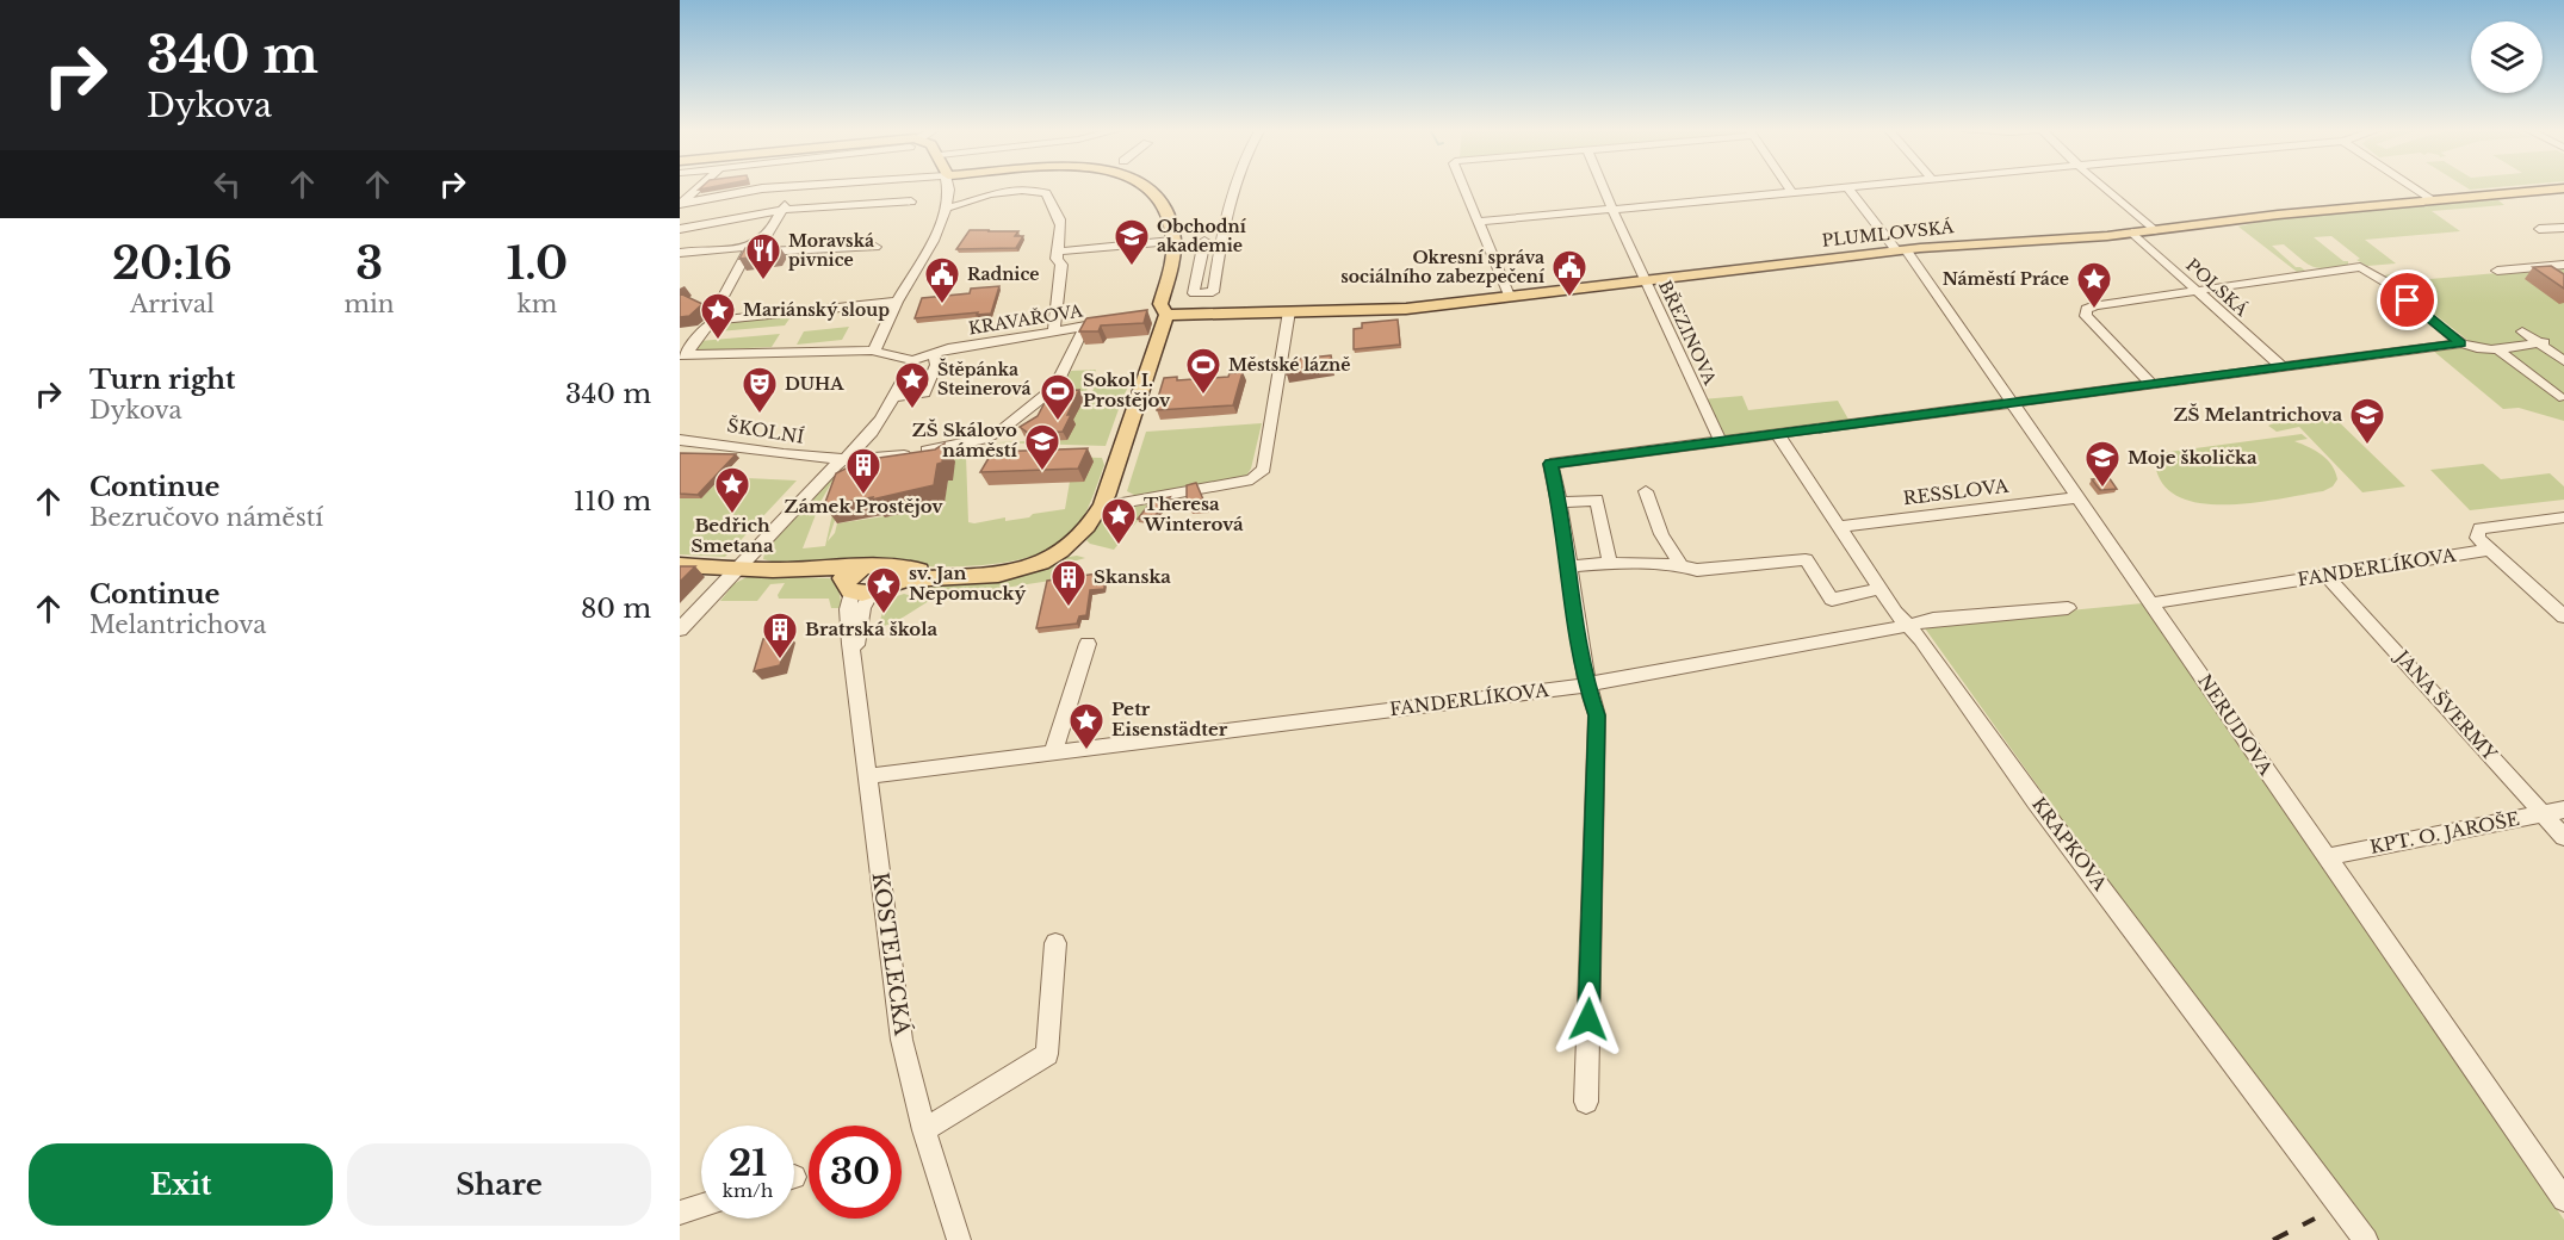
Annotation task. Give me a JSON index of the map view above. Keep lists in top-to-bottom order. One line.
{"streets":{"main road":["PLUMLOVSKÁ"],"street":["POLSKÁ","KRAVAŘOVA","BŘEZINOVA","ŠKOLNÍ","RESSLOVA","FANDERLÍKOVA","JANA ŠVERMY","NERUDOVA","KPT. O. JAROŠE","KRAPKOVA","KOSTELECKÁ"]},"crossings":[["PLUMLOVSKÁ","POLSKÁ"],["PLUMLOVSKÁ","BŘEZINOVA"],["PLUMLOVSKÁ","NERUDOVA"],["KRAVAŘOVA","ŠKOLNÍ"],["RESSLOVA","NERUDOVA"],["RESSLOVA","KRAPKOVA"],["FANDERLÍKOVA","JANA ŠVERMY"],["FANDERLÍKOVA","NERUDOVA"],["FANDERLÍKOVA","KRAPKOVA"],["FANDERLÍKOVA","KOSTELECKÁ"],["JANA ŠVERMY","KPT. O. JAROŠE"],["NERUDOVA","KPT. O. JAROŠE"]],"places":{"school or university":["Obchodní akademie","ZŠ Melantrichova","ZŠ Skálovo náměstí","Moje školička"],"restaurant":["Moravská pivnice"],"public building":["Okresní správa sociálního zabezpečení","Radnice"],"place":["Náměstí Práce","Mariánský sloup","Štěpánka Steinerová","Bedřich Smetana","Theresa Winterová","sv. Jan Nepomucký","Petr Eisenstädter"],"sports":["Městské lázně","Sokol I. Prostějov"],"theatre":["DUHA"],"building":["Zámek Prostějov","Skanska","Bratrská škola"]},"page":{"turn":["340 m","Dykova"],"eta":["20:16","Arrival","3","min","1.0","km"],"list":[{"name":"Turn right","note":"Dykova","value":"340 m"},{"name":"Continue","note":"Bezručovo náměstí","value":"110 m"},{"name":"Continue","note":"Melantrichova","value":"80 m"}],"speed":"21 km/h","limit":"30","buttons":["Exit","Share"]}}
